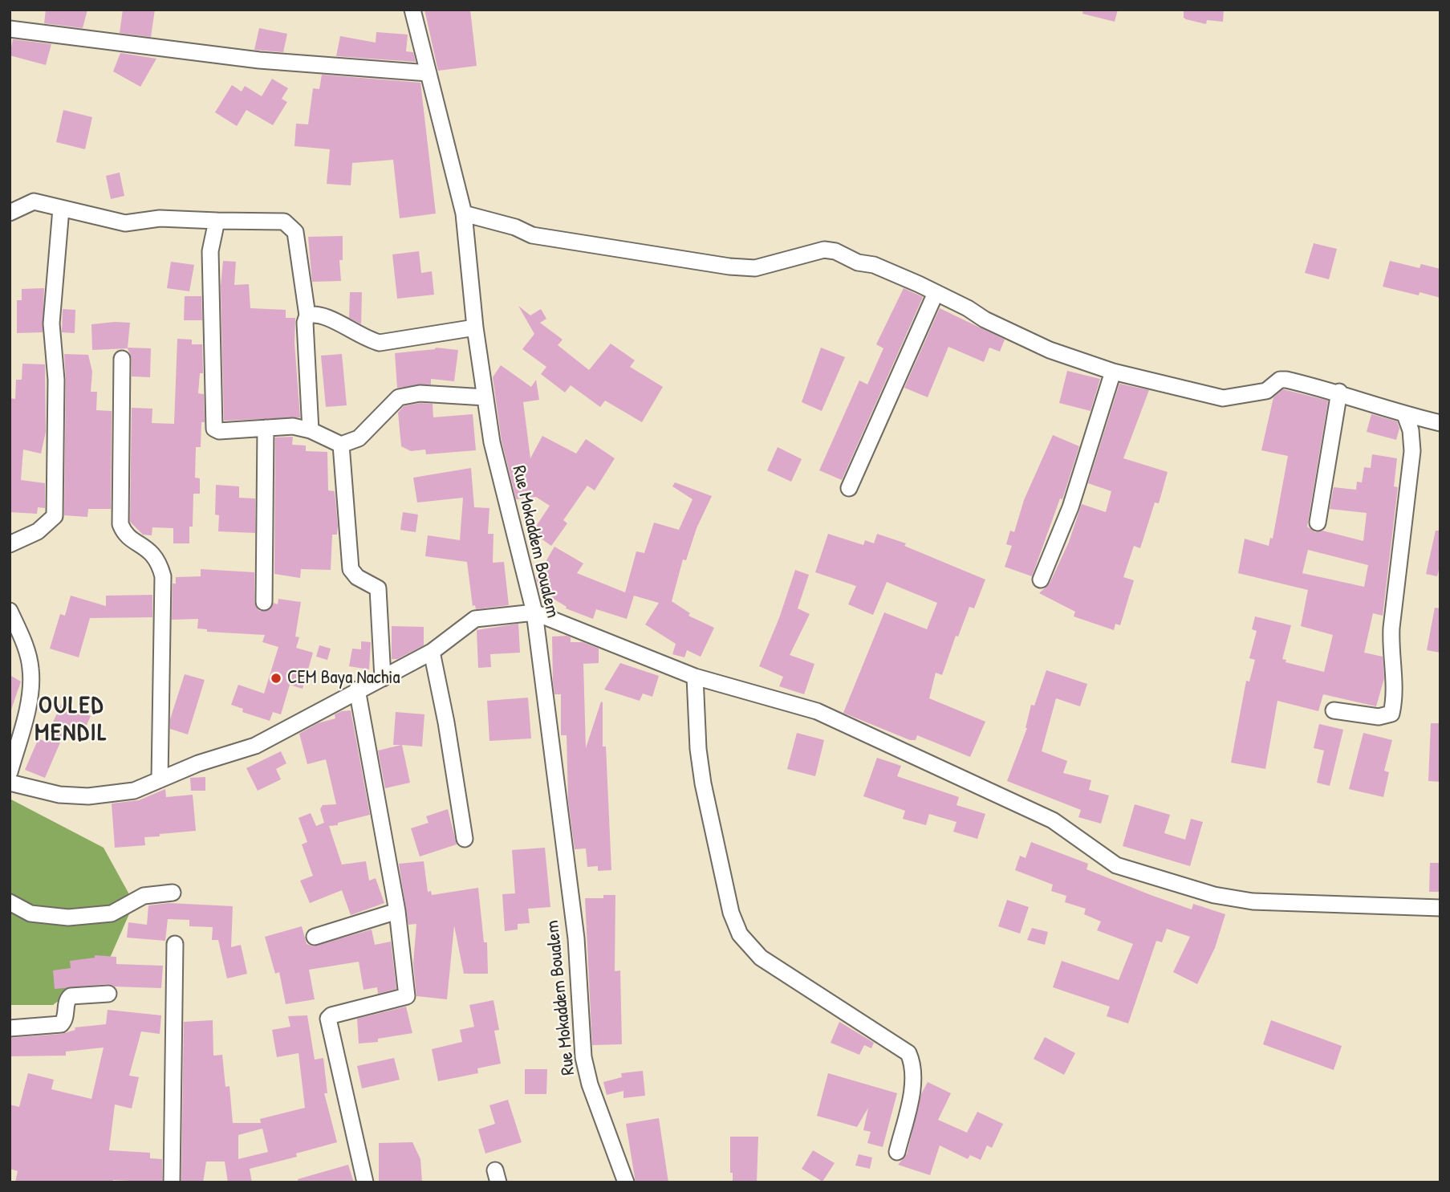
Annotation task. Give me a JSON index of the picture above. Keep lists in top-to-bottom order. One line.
{"streets":{"street":["Rue Mokaddem Boualem"]},"districts":["OULED MENDIL"],"places":["CEM Baya Nachia"]}
